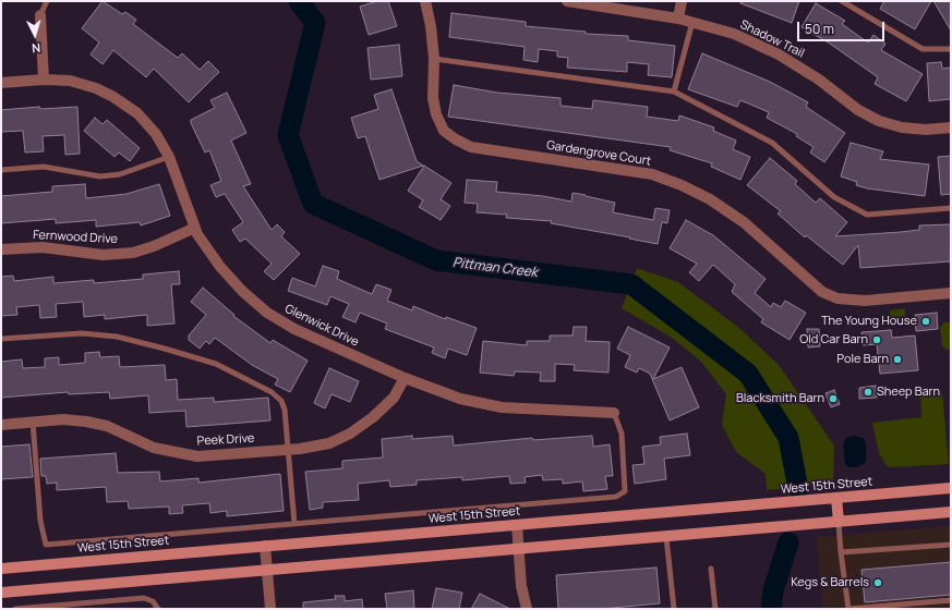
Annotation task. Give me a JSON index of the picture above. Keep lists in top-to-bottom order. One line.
{"streets":{"main road":["West 15th Street"],"street":["Shadow Trail","Gardengrove Court","Fernwood Drive","Glenwick Drive","Peek Drive"]},"crossings":[["Fernwood Drive","Glenwick Drive"],["Glenwick Drive","Peek Drive"]],"water":["Pittman Creek"],"places":["The Young House","Old Car Barn","Pole Barn","Sheep Barn","Blacksmith Barn","Kegs & Barrels"],"scale_bar":"50 m","north":"bottom"}
